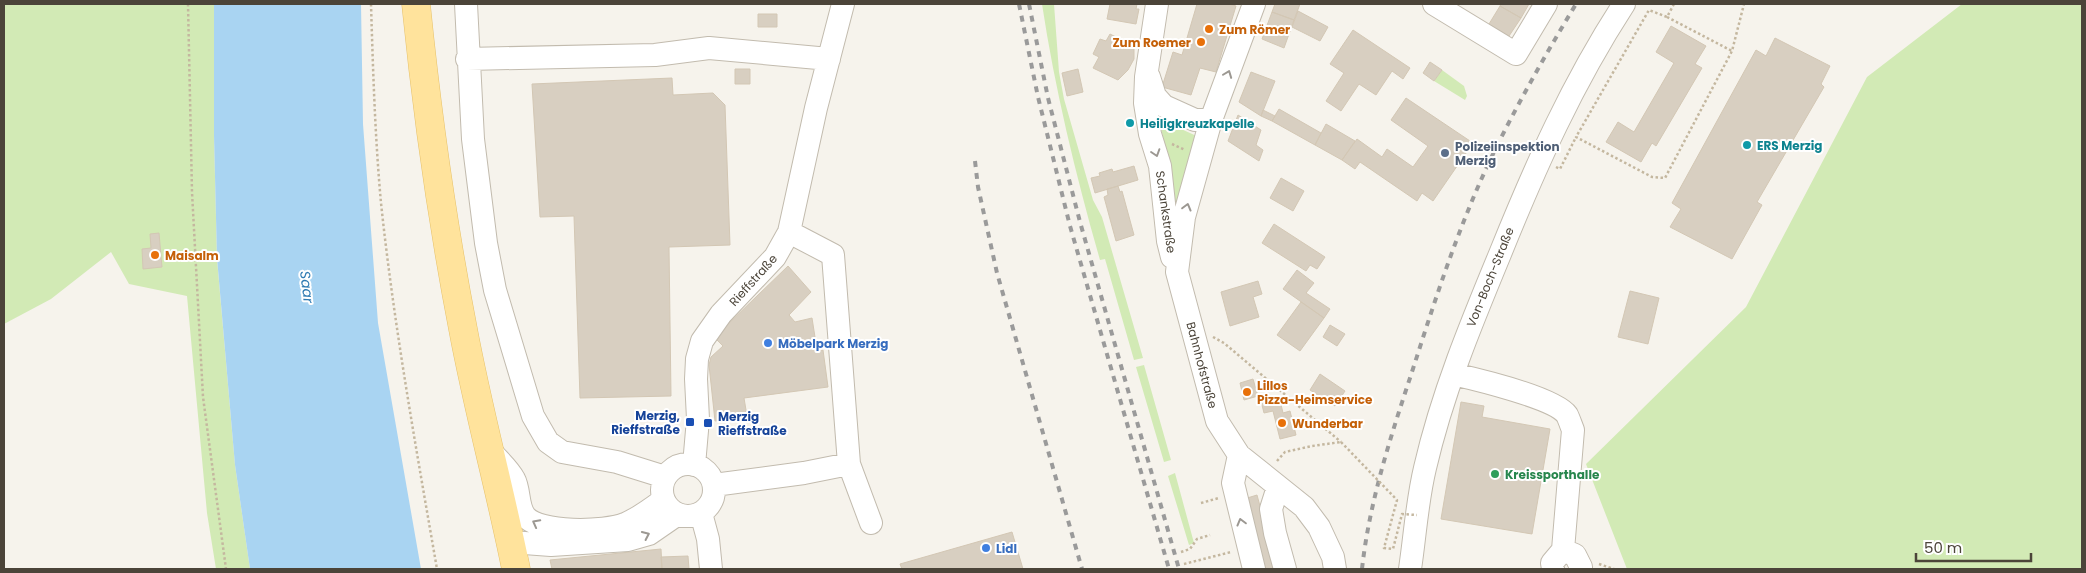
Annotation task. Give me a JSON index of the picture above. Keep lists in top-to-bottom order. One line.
{"streets":{"street":["Schankstraße","Von-Boch-Straße","Rieffstraße","Bahnhofstraße"]},"crossings":[["Schankstraße","Bahnhofstraße"]],"one_way":["Schankstraße","Bahnhofstraße"],"water":["Saar"],"places":{"other":["Zum Römer","Zum Roemer","Heiligkreuzkapelle","ERS Merzig","Polizeiinspektion Merzig","Maisalm","Möbelpark Merzig","Lillos Pizza-Heimservice","Wunderbar","Kreissporthalle","Lidl"],"transit":["Merzig, Rieffstraße","Merzig Rieffstraße"]},"scale_bar":"50 m"}
